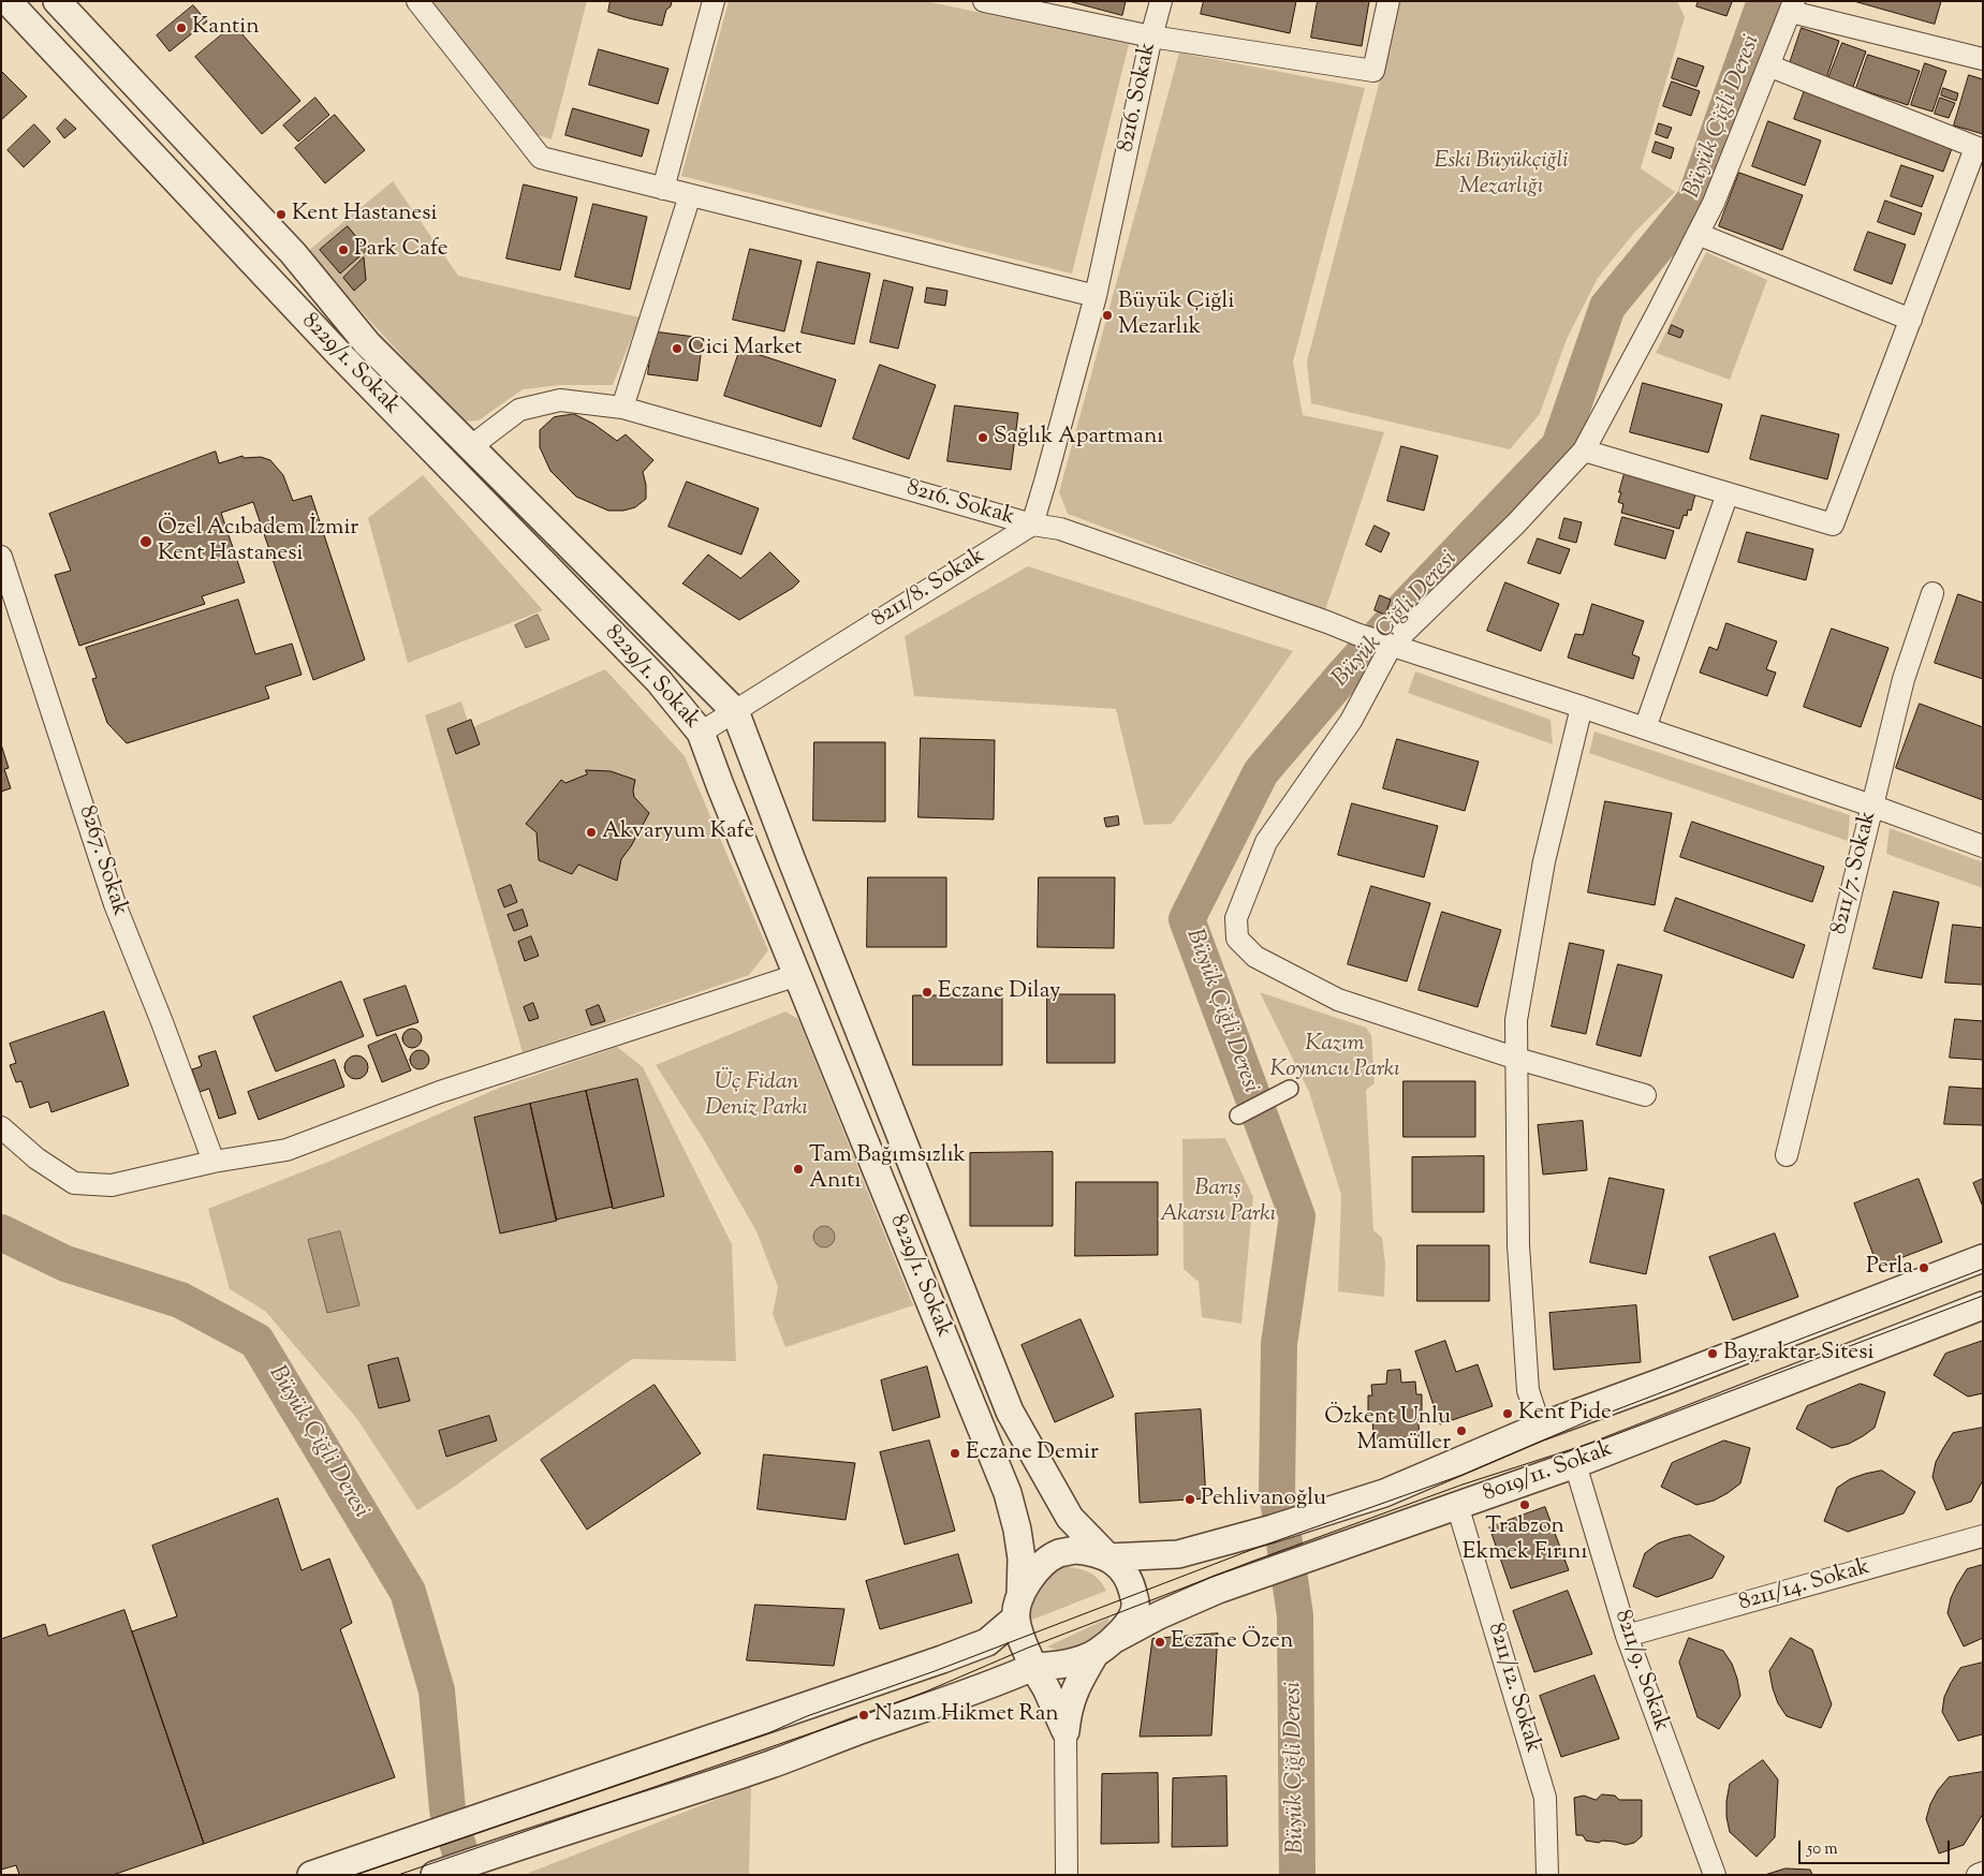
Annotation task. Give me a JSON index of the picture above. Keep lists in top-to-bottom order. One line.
{"streets":{"street":["8216. Sokak","8229/1. Sokak","8211/8. Sokak","8267. Sokak","8211/7. Sokak","8019/11. Sokak","8211/14. Sokak","8211/9. Sokak","8211/12. Sokak"]},"crossings":[["8216. Sokak","8229/1. Sokak"],["8216. Sokak","8211/8. Sokak"],["8229/1. Sokak","8211/8. Sokak"],["8229/1. Sokak","8019/11. Sokak"],["8019/11. Sokak","8211/9. Sokak"],["8019/11. Sokak","8211/12. Sokak"],["8211/14. Sokak","8211/9. Sokak"]],"water":["Büyük Çiğli Deresi"],"parks":["Eski Büyükçiğli Mezarlığı","Kazım Koyuncu Parkı","Üç Fidan Deniz Parkı","Barış Akarsu Parkı"],"places":["Kantin","Kent Hastanesi","Park Cafe","Büyük Çiğli Mezarlık","Cici Market","Sağlık Apartmanı","Özel Acıbadem İzmir Kent Hastanesi","Akvaryum Kafe","Eczane Dilay","Tam Bağımsızlık Anıtı","Perla","Bayraktar Sitesi","Kent Pide","Özkent Unlu Mamüller","Eczane Demir","Pehlivanoğlu","Trabzon Ekmek Fırını","Eczane Özen","Nazım Hikmet Ran"],"scale_bar":"50 m"}
